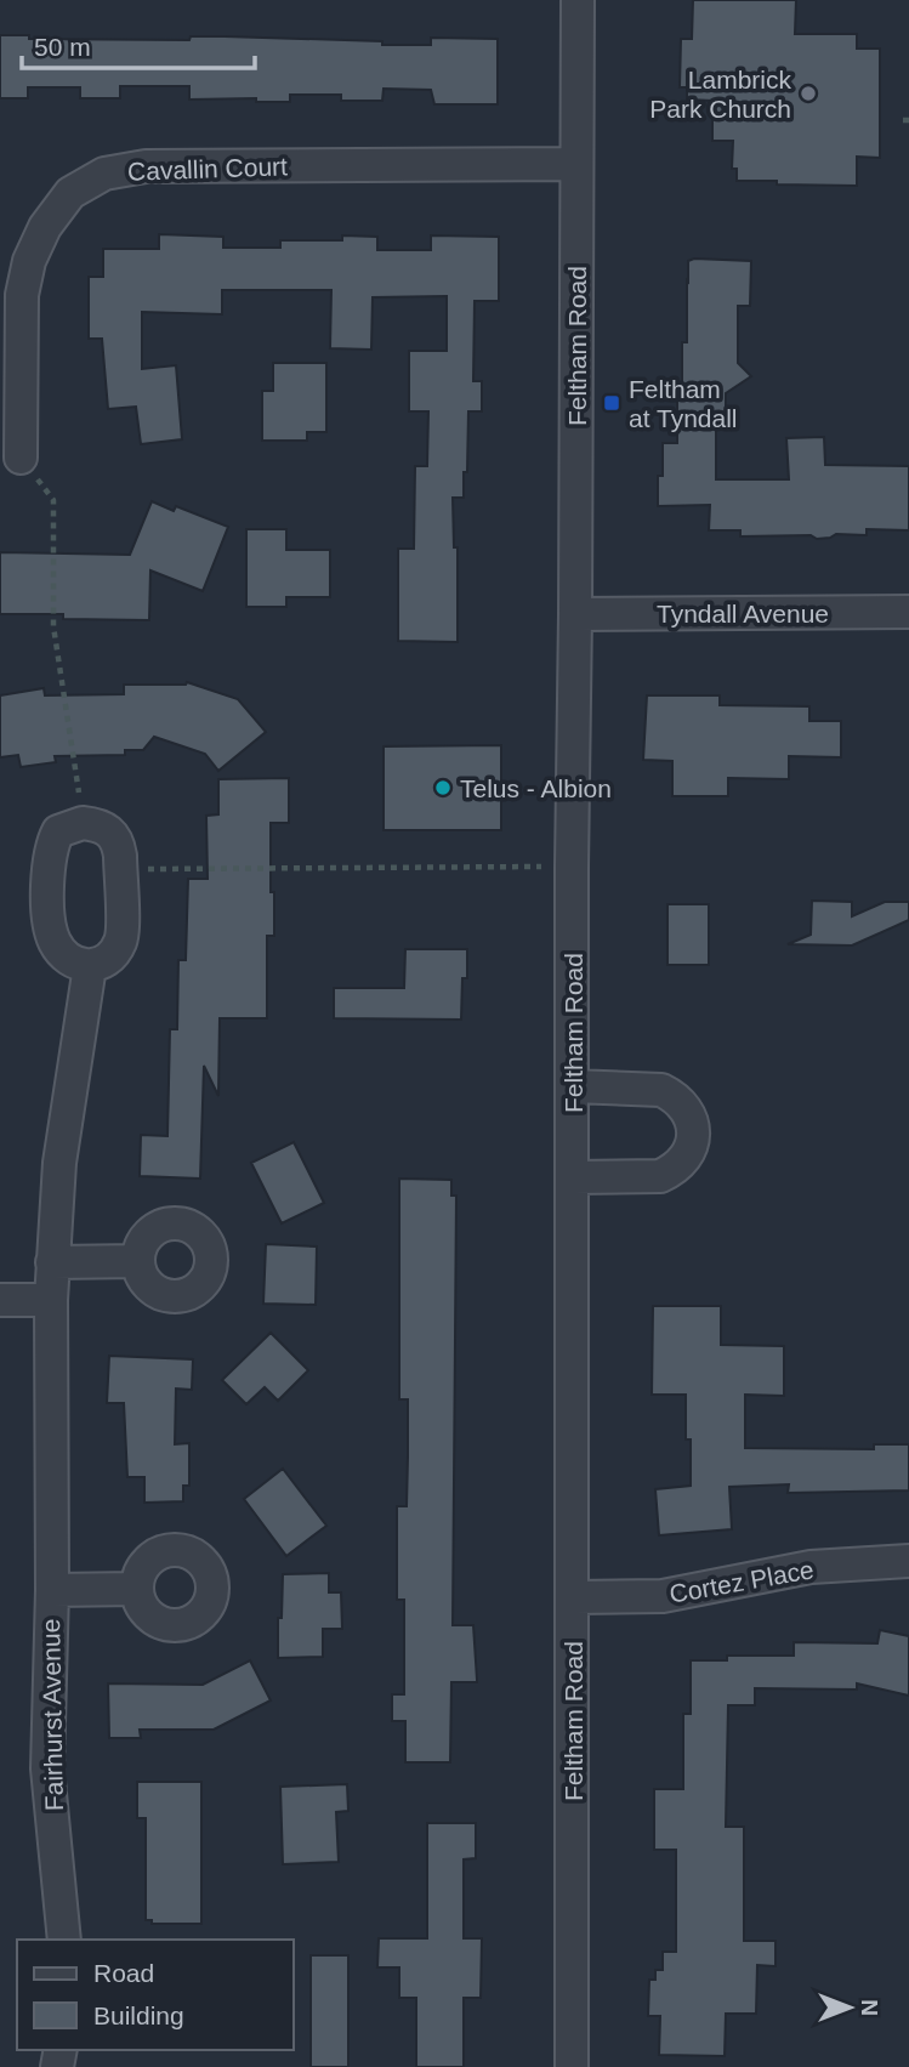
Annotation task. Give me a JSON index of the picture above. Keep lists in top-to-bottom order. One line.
{"streets":{"street":["Cavallin Court","Feltham Road","Tyndall Avenue","Cortez Place","Fairhurst Avenue"]},"crossings":[["Cavallin Court","Feltham Road"],["Feltham Road","Tyndall Avenue"],["Feltham Road","Cortez Place"]],"places":{"other":["Lambrick Park Church","Telus - Albion"],"transit":["Feltham at Tyndall"]},"legend":["Road","Building"],"scale_bar":"50 m","north":"right"}
